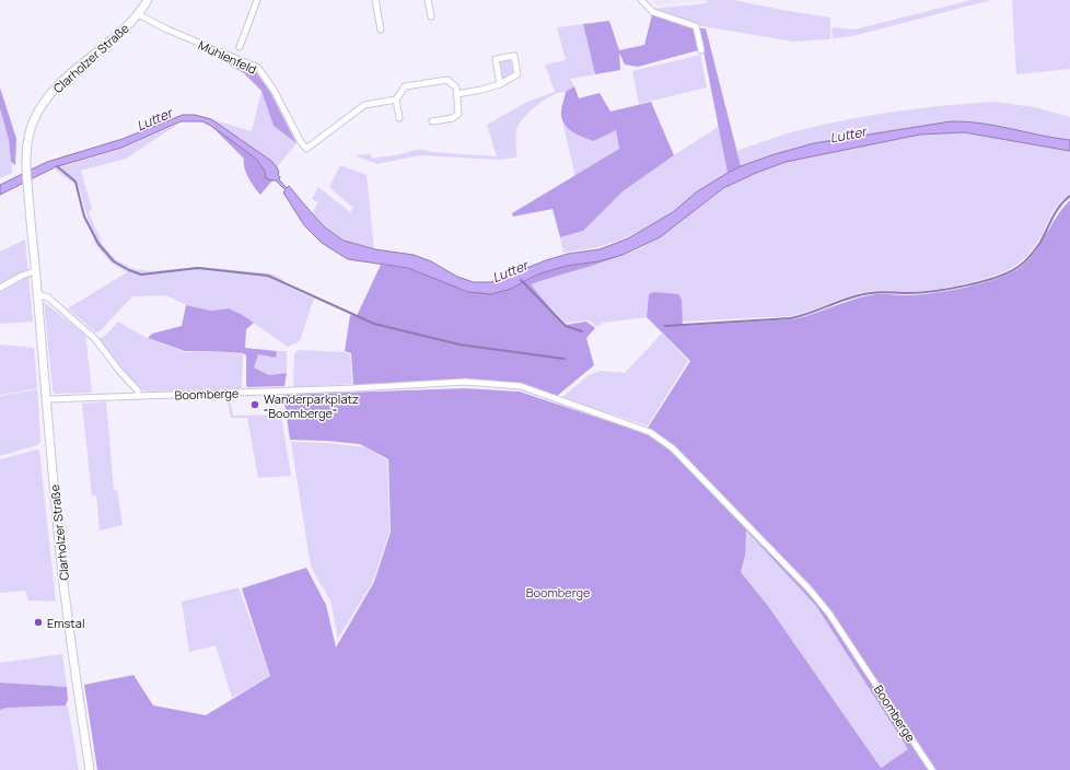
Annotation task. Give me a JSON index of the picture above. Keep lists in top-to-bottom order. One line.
{"streets":{"street":["Mühlenfeld","Clarholzer Straße","Boomberge"]},"crossings":[["Mühlenfeld","Clarholzer Straße"],["Clarholzer Straße","Boomberge"]],"water":["Lutter"],"parks":["Boomberge"],"places":["Wanderparkplatz \"Boomberge\"","Emstal"]}
